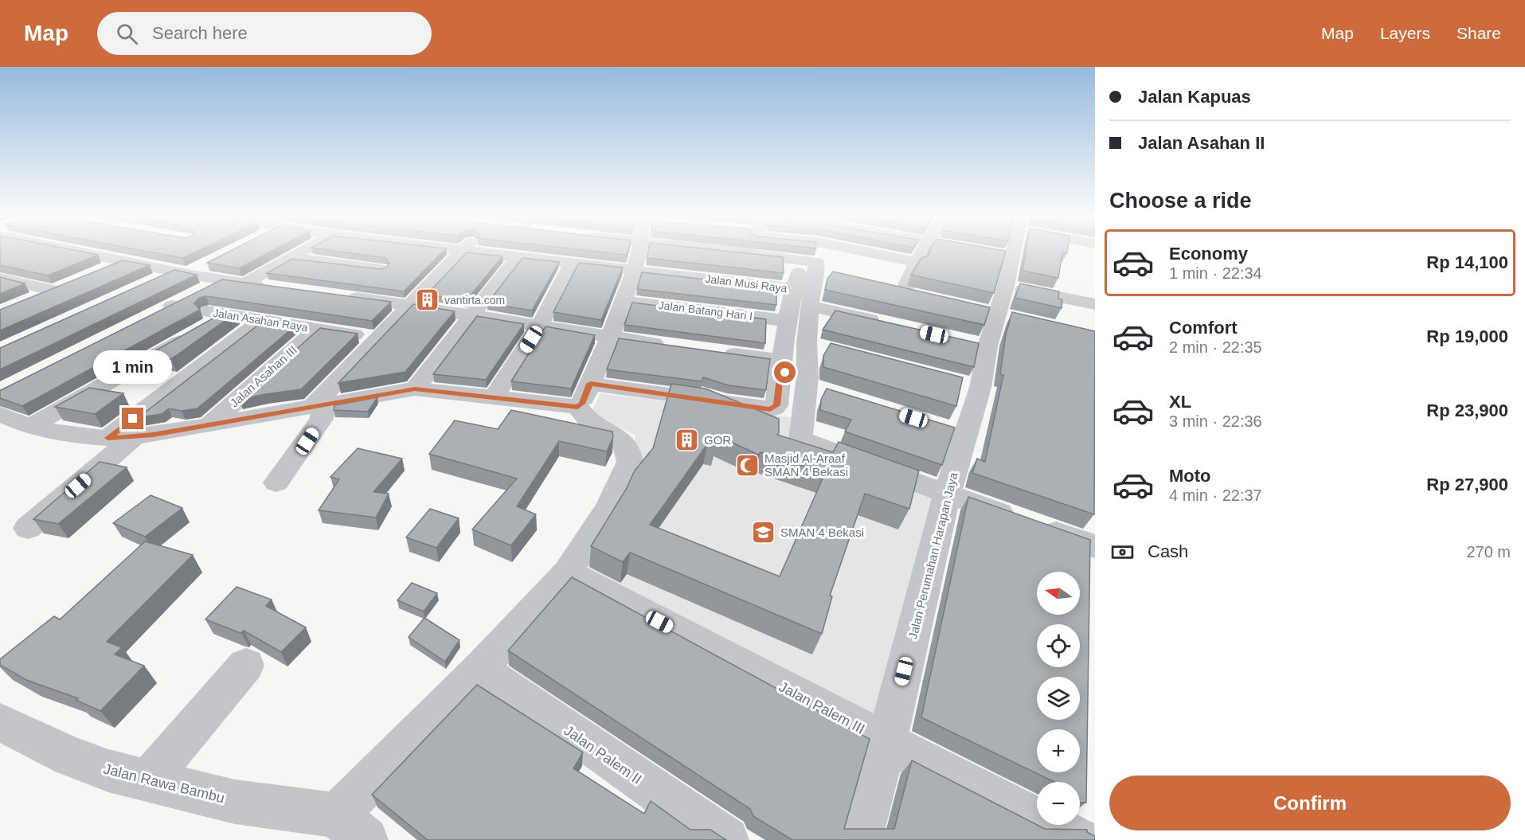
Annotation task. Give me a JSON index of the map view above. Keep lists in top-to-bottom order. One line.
{"streets":{"street":["Jalan Musi Raya","Jalan Batang Hari I","Jalan Asahan Raya","Jalan Asahan III","Jalan Perumahan Harapan Jaya","Jalan Palem III","Jalan Palem II","Jalan Rawa Bambu"]},"crossings":[["Jalan Asahan Raya","Jalan Asahan III"],["Jalan Perumahan Harapan Jaya","Jalan Palem III"]],"places":{"building":["vantirta.com","GOR"],"mosque":["Masjid Al-Araaf SMAN 4 Bekasi"],"school or university":["SMAN 4 Bekasi"]},"north":"left","page":{"header":"Map","search":"Search here","nav":["Map","Layers","Share"],"banner":["Jalan Kapuas","Jalan Asahan II"],"heading":"Choose a ride","list":[{"name":"Economy","note":"1 min · 22:34","value":"Rp 14,100"},{"name":"Comfort","note":"2 min · 22:35","value":"Rp 19,000"},{"name":"XL","note":"3 min · 22:36","value":"Rp 23,900"},{"name":"Moto","note":"4 min · 22:37","value":"Rp 27,900"}],"bubble":"1 min","pay":["Cash","270 m"],"map_buttons":["+","−"],"buttons":"Confirm"}}
